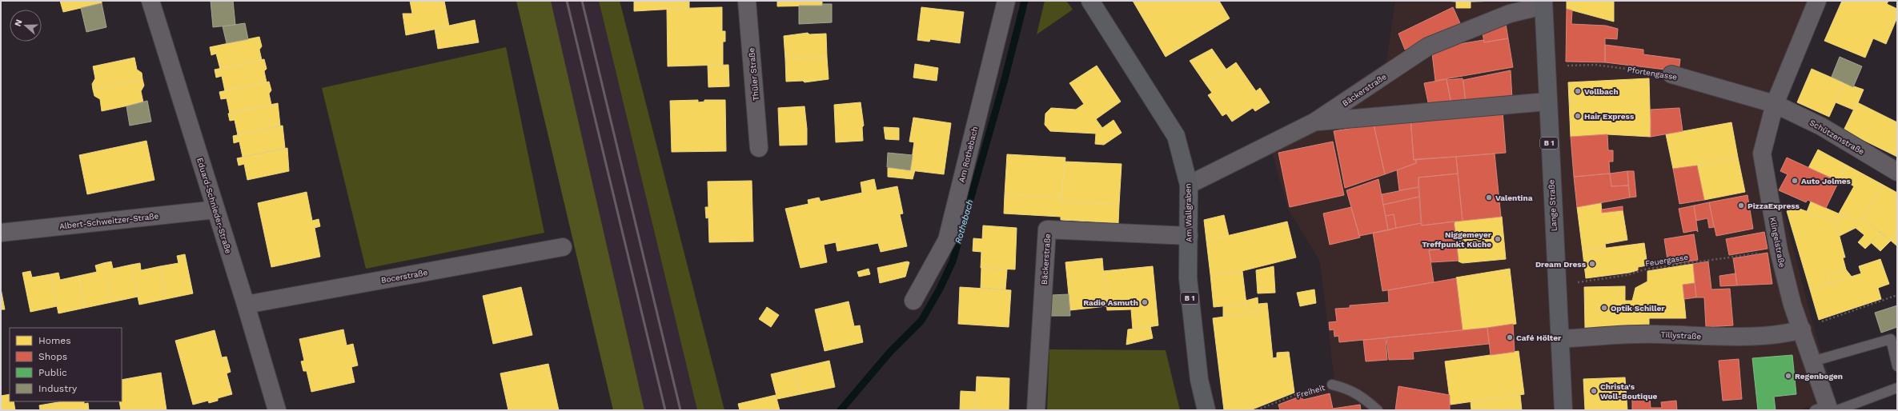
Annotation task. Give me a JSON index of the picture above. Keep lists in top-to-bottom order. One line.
{"streets":{"main road":["B 1","Lange Straße","Am Wallgraben"],"street":["Pfortengasse","Thüler Straße","Bäckerstraße","Schützenstraße","Am Rothebach","Eduard-Schnieder-Straße","Albert-Schweitzer-Straße","Klingelstraße","Bocerstraße","Tillystraße"],"lane":["Freiheit"],"path":["Feuergasse"]},"crossings":[["Pfortengasse","Schützenstraße"],["Pfortengasse","Lange Straße"],["Pfortengasse","Klingelstraße"],["Bäckerstraße","Lange Straße"],["Bäckerstraße","Am Wallgraben"],["Schützenstraße","Klingelstraße"],["Eduard-Schnieder-Straße","Albert-Schweitzer-Straße"],["Eduard-Schnieder-Straße","Bocerstraße"],["Lange Straße","Feuergasse"],["Lange Straße","Tillystraße"],["Klingelstraße","Feuergasse"],["Klingelstraße","Tillystraße"]],"water":["Rothebach"],"places":["Vollbach","Hair Express","Auto Jolmes","Valentina","PizzaExpress","Niggemeyer Treffpunkt Küche","Dream Dress","Radio Asmuth","Optik Schiller","Café Hölter","Regenbogen","Christa's Woll-Boutique"],"legend":["Homes","Shops","Public","Industry"],"north":"left"}
